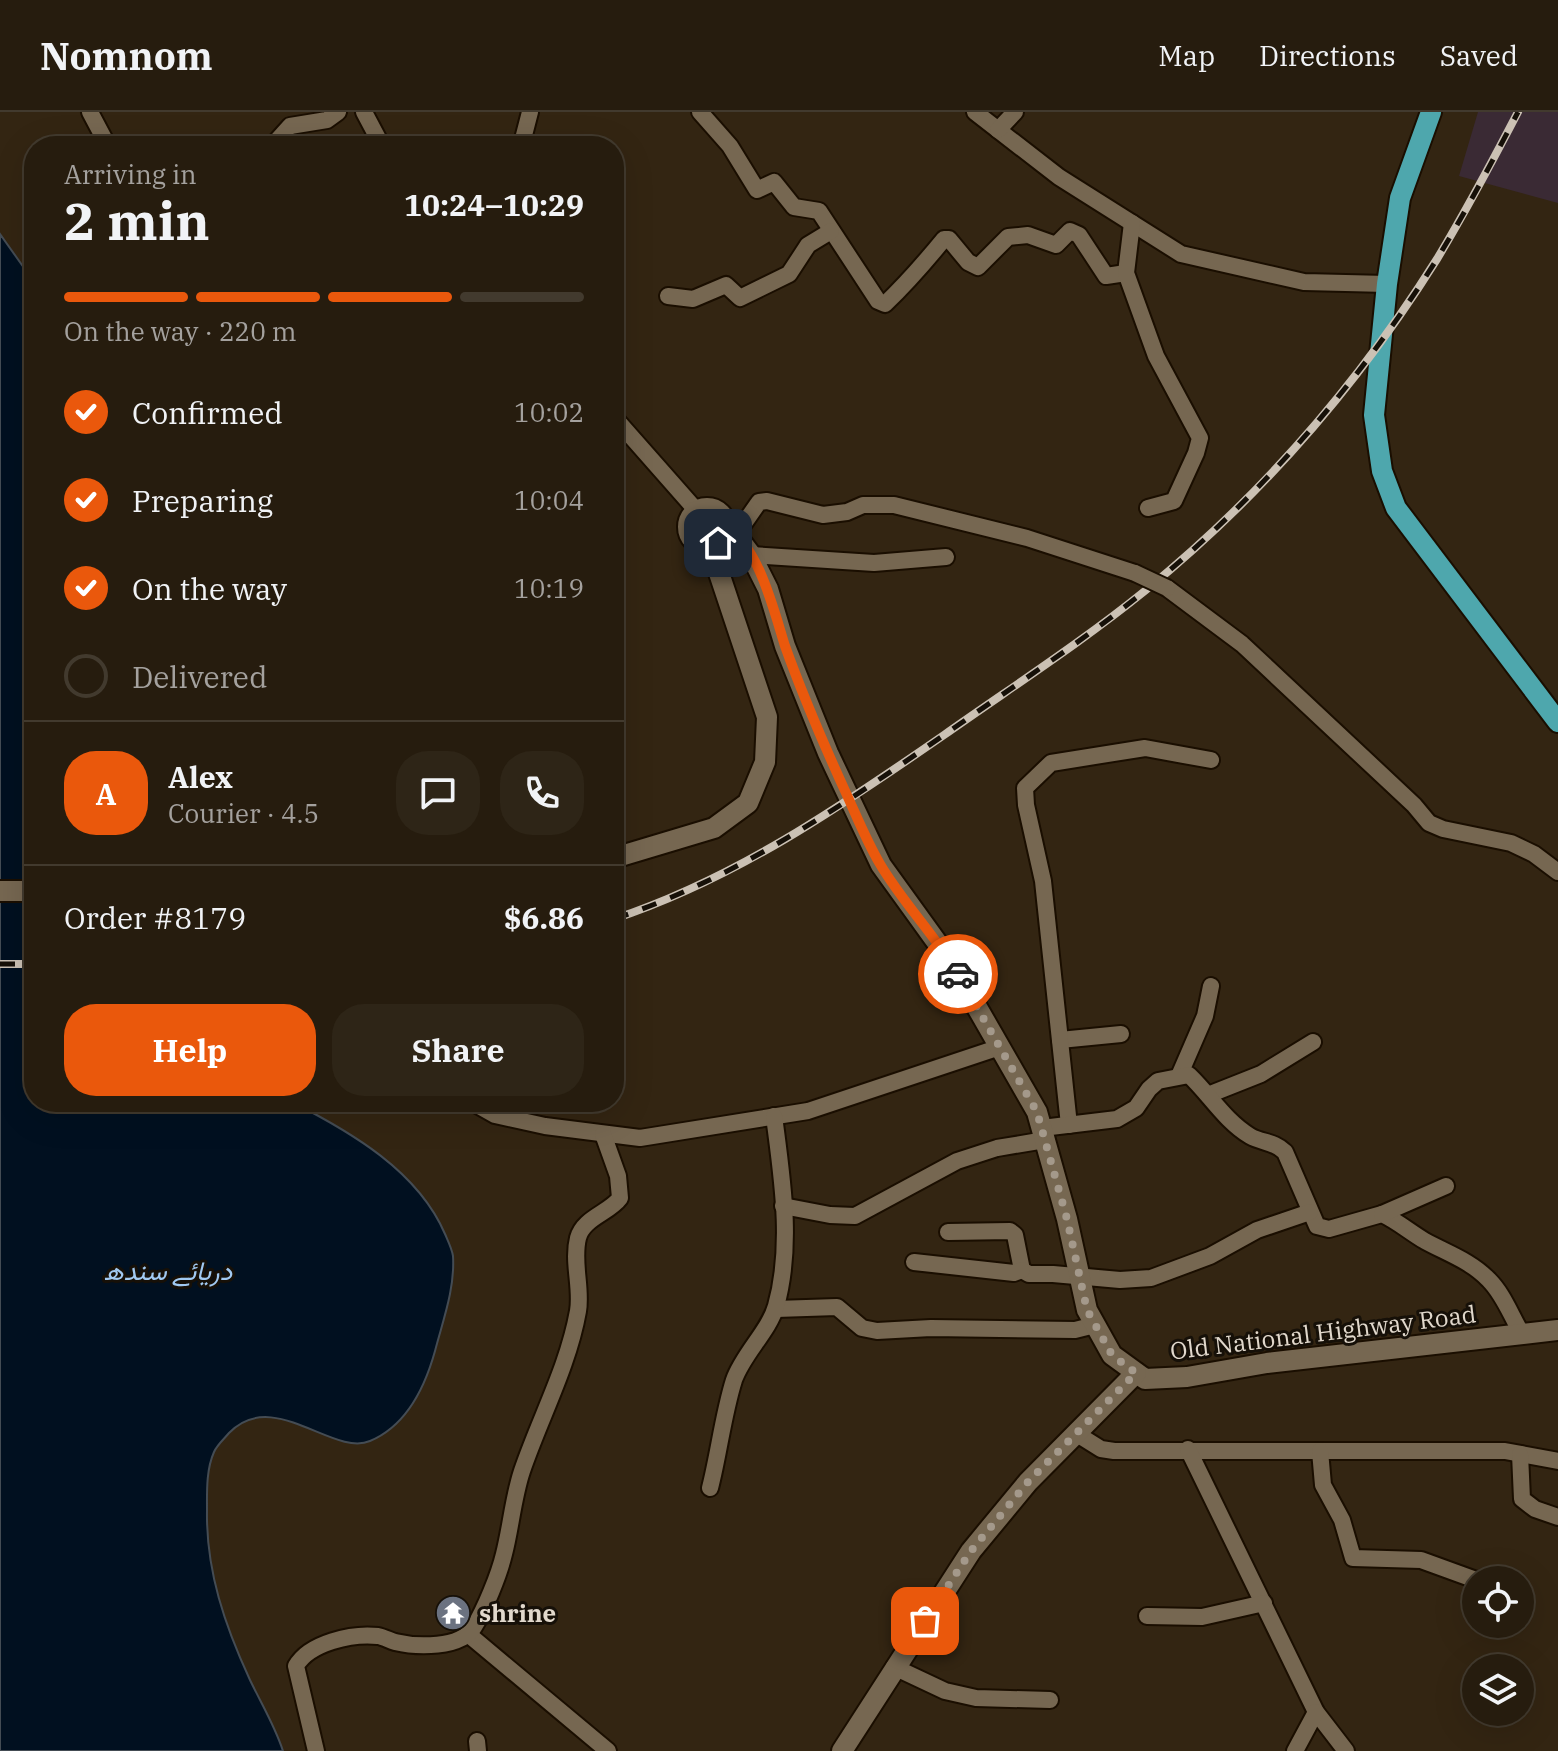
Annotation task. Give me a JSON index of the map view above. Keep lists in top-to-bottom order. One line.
{"streets":{"main road":["Old National Highway Road"]},"water":["دریائے سندھ"],"places":{"temple":["shrine"]},"page":{"header":"Nomnom","nav":["Map","Directions","Saved"],"heading":["2 min","Arriving in","10:24–10:29"],"panel":["Alex","Courier · 4.5","Order #8179","$6.86"],"bar":"On the way · 220 m","list":[["Confirmed","10:02"],["Preparing","10:04"],["On the way","10:19"],"Delivered"],"round":"A","buttons":["Help","Share"]}}
